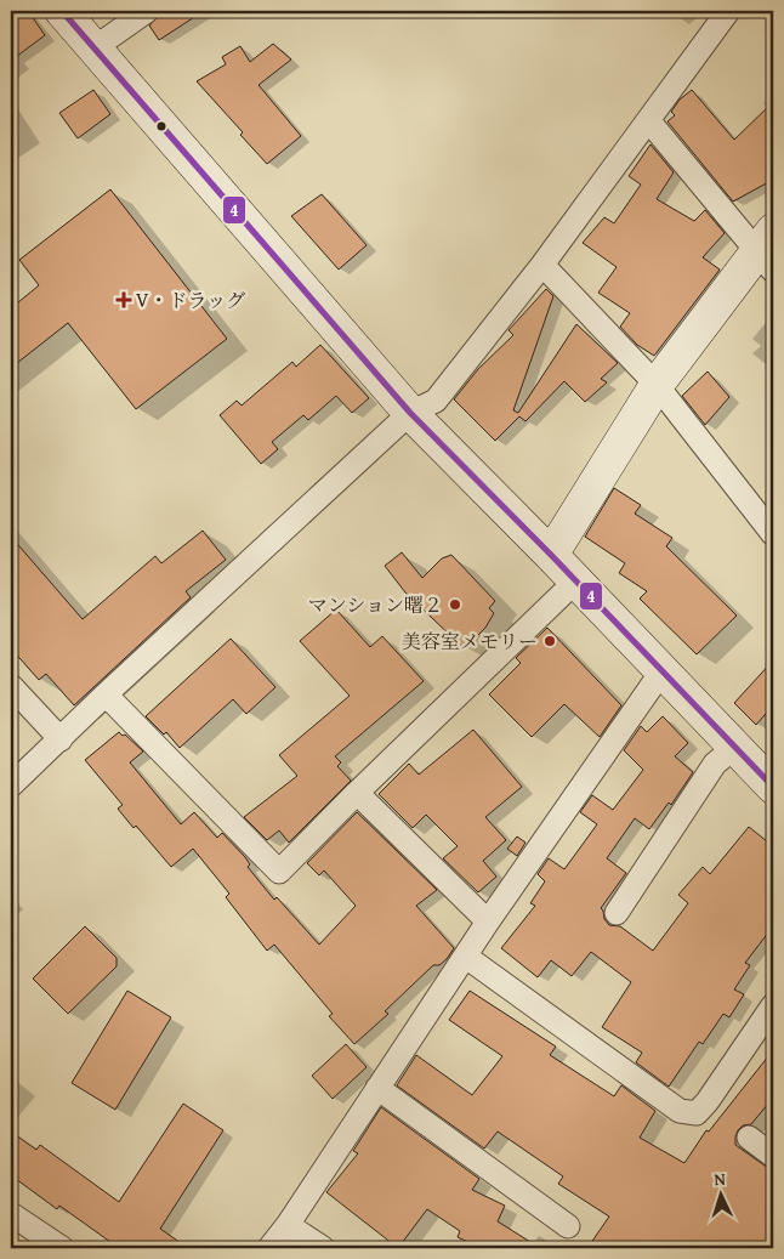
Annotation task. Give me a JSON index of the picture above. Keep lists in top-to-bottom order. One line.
{"places":{"health":["V・ドラッグ"],"other":["マンション曙２","美容室メモリー"]},"lines":["transit line 4"],"north":"top"}
